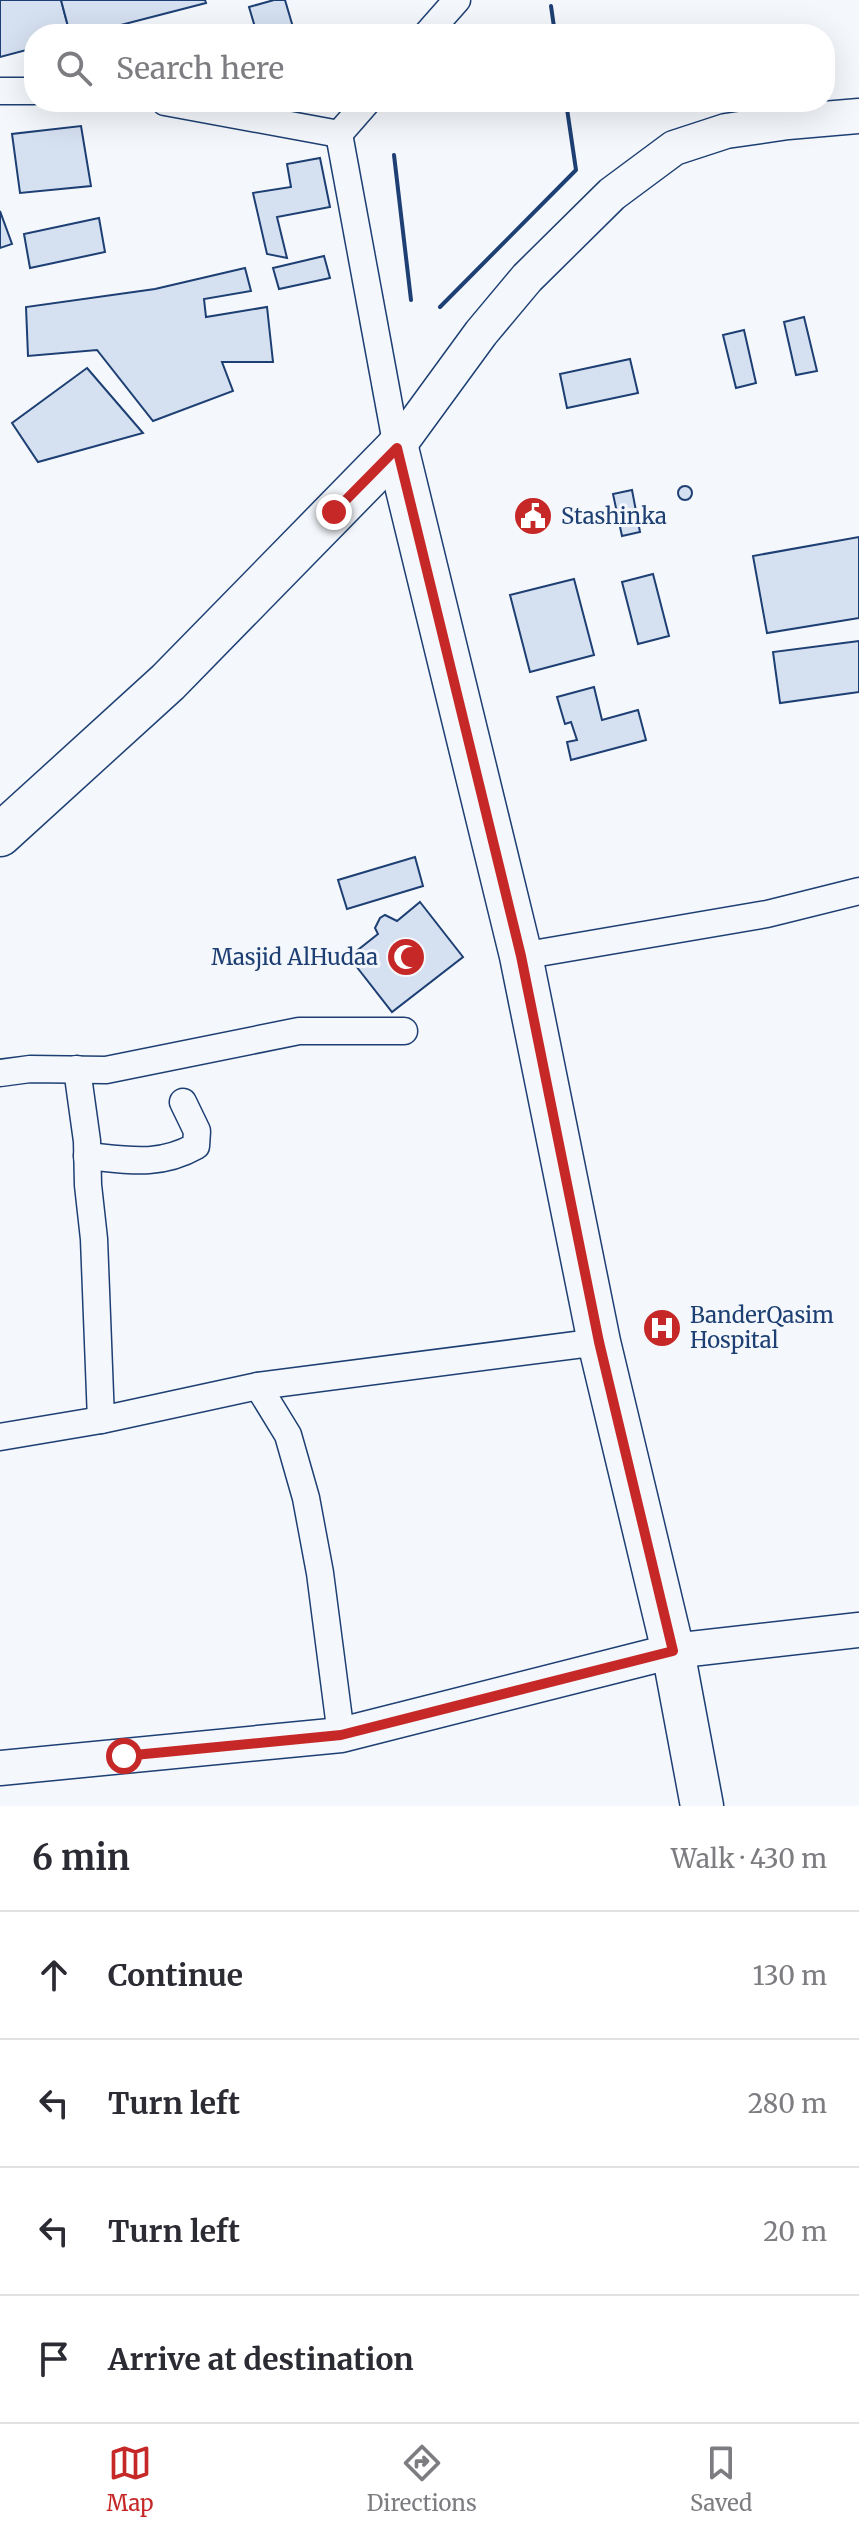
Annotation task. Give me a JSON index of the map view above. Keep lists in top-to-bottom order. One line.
{"places":{"public building":["Stashinka"],"mosque":["Masjid AlHudaa"],"hospital":["BanderQasim Hospital"]},"page":{"search":"Search here","heading":["6 min","Walk · 430 m"],"list":[["Continue","130 m"],["Turn left","280 m"],["Turn left","20 m"],"Arrive at destination"],"nav":["Map","Directions","Saved"]}}
